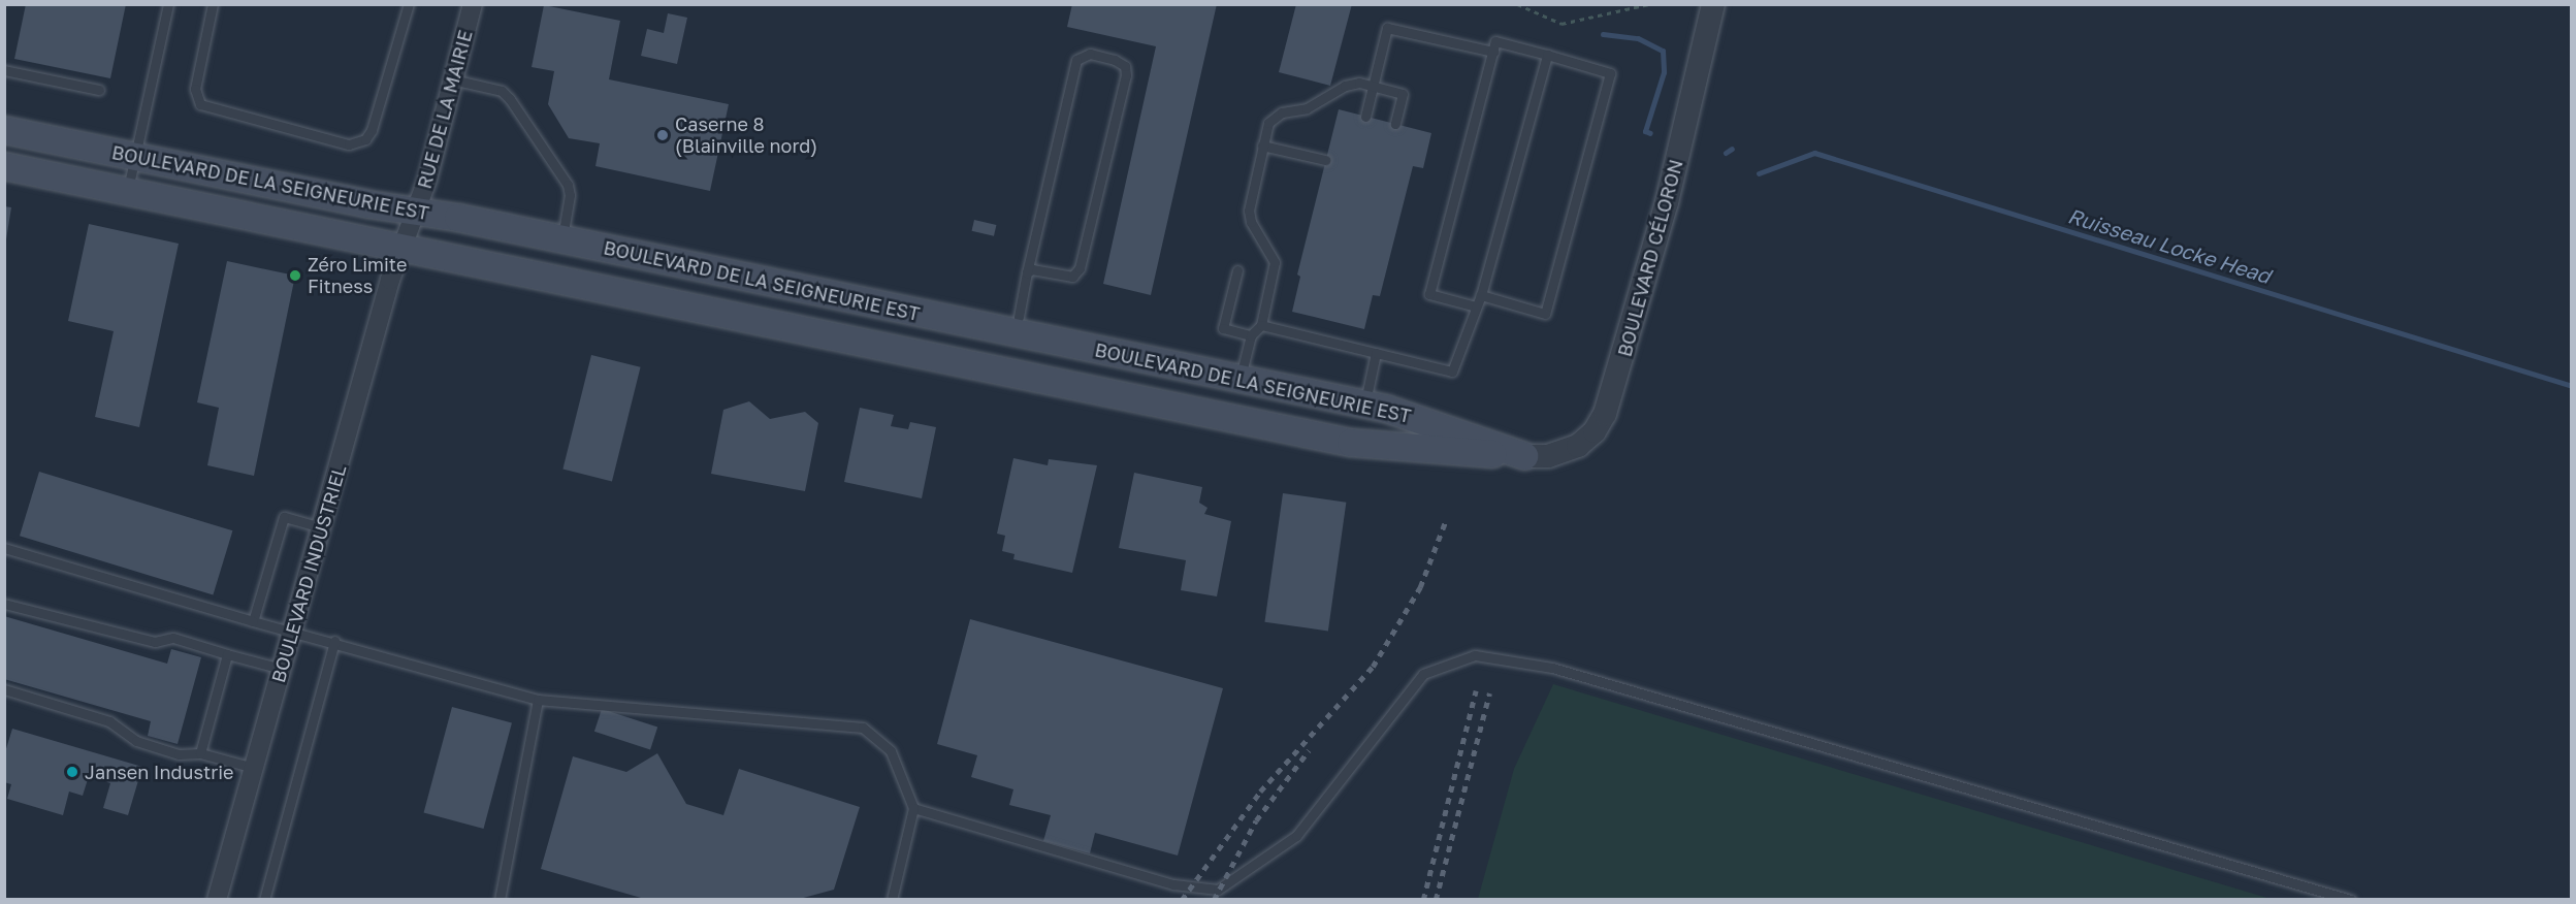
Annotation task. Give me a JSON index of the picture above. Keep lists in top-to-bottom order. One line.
{"streets":{"main road":["BOULEVARD DE LA SEIGNEURIE EST"],"street":["RUE DE LA MAIRIE","BOULEVARD CÉLORON","BOULEVARD INDUSTRIEL"]},"crossings":[["RUE DE LA MAIRIE","BOULEVARD DE LA SEIGNEURIE EST"],["RUE DE LA MAIRIE","BOULEVARD INDUSTRIEL"],["BOULEVARD DE LA SEIGNEURIE EST","BOULEVARD CÉLORON"],["BOULEVARD DE LA SEIGNEURIE EST","BOULEVARD INDUSTRIEL"]],"water":["Ruisseau Locke Head"],"places":["Caserne 8 (Blainville nord)","Zéro Limite Fitness","Jansen Industrie"]}
